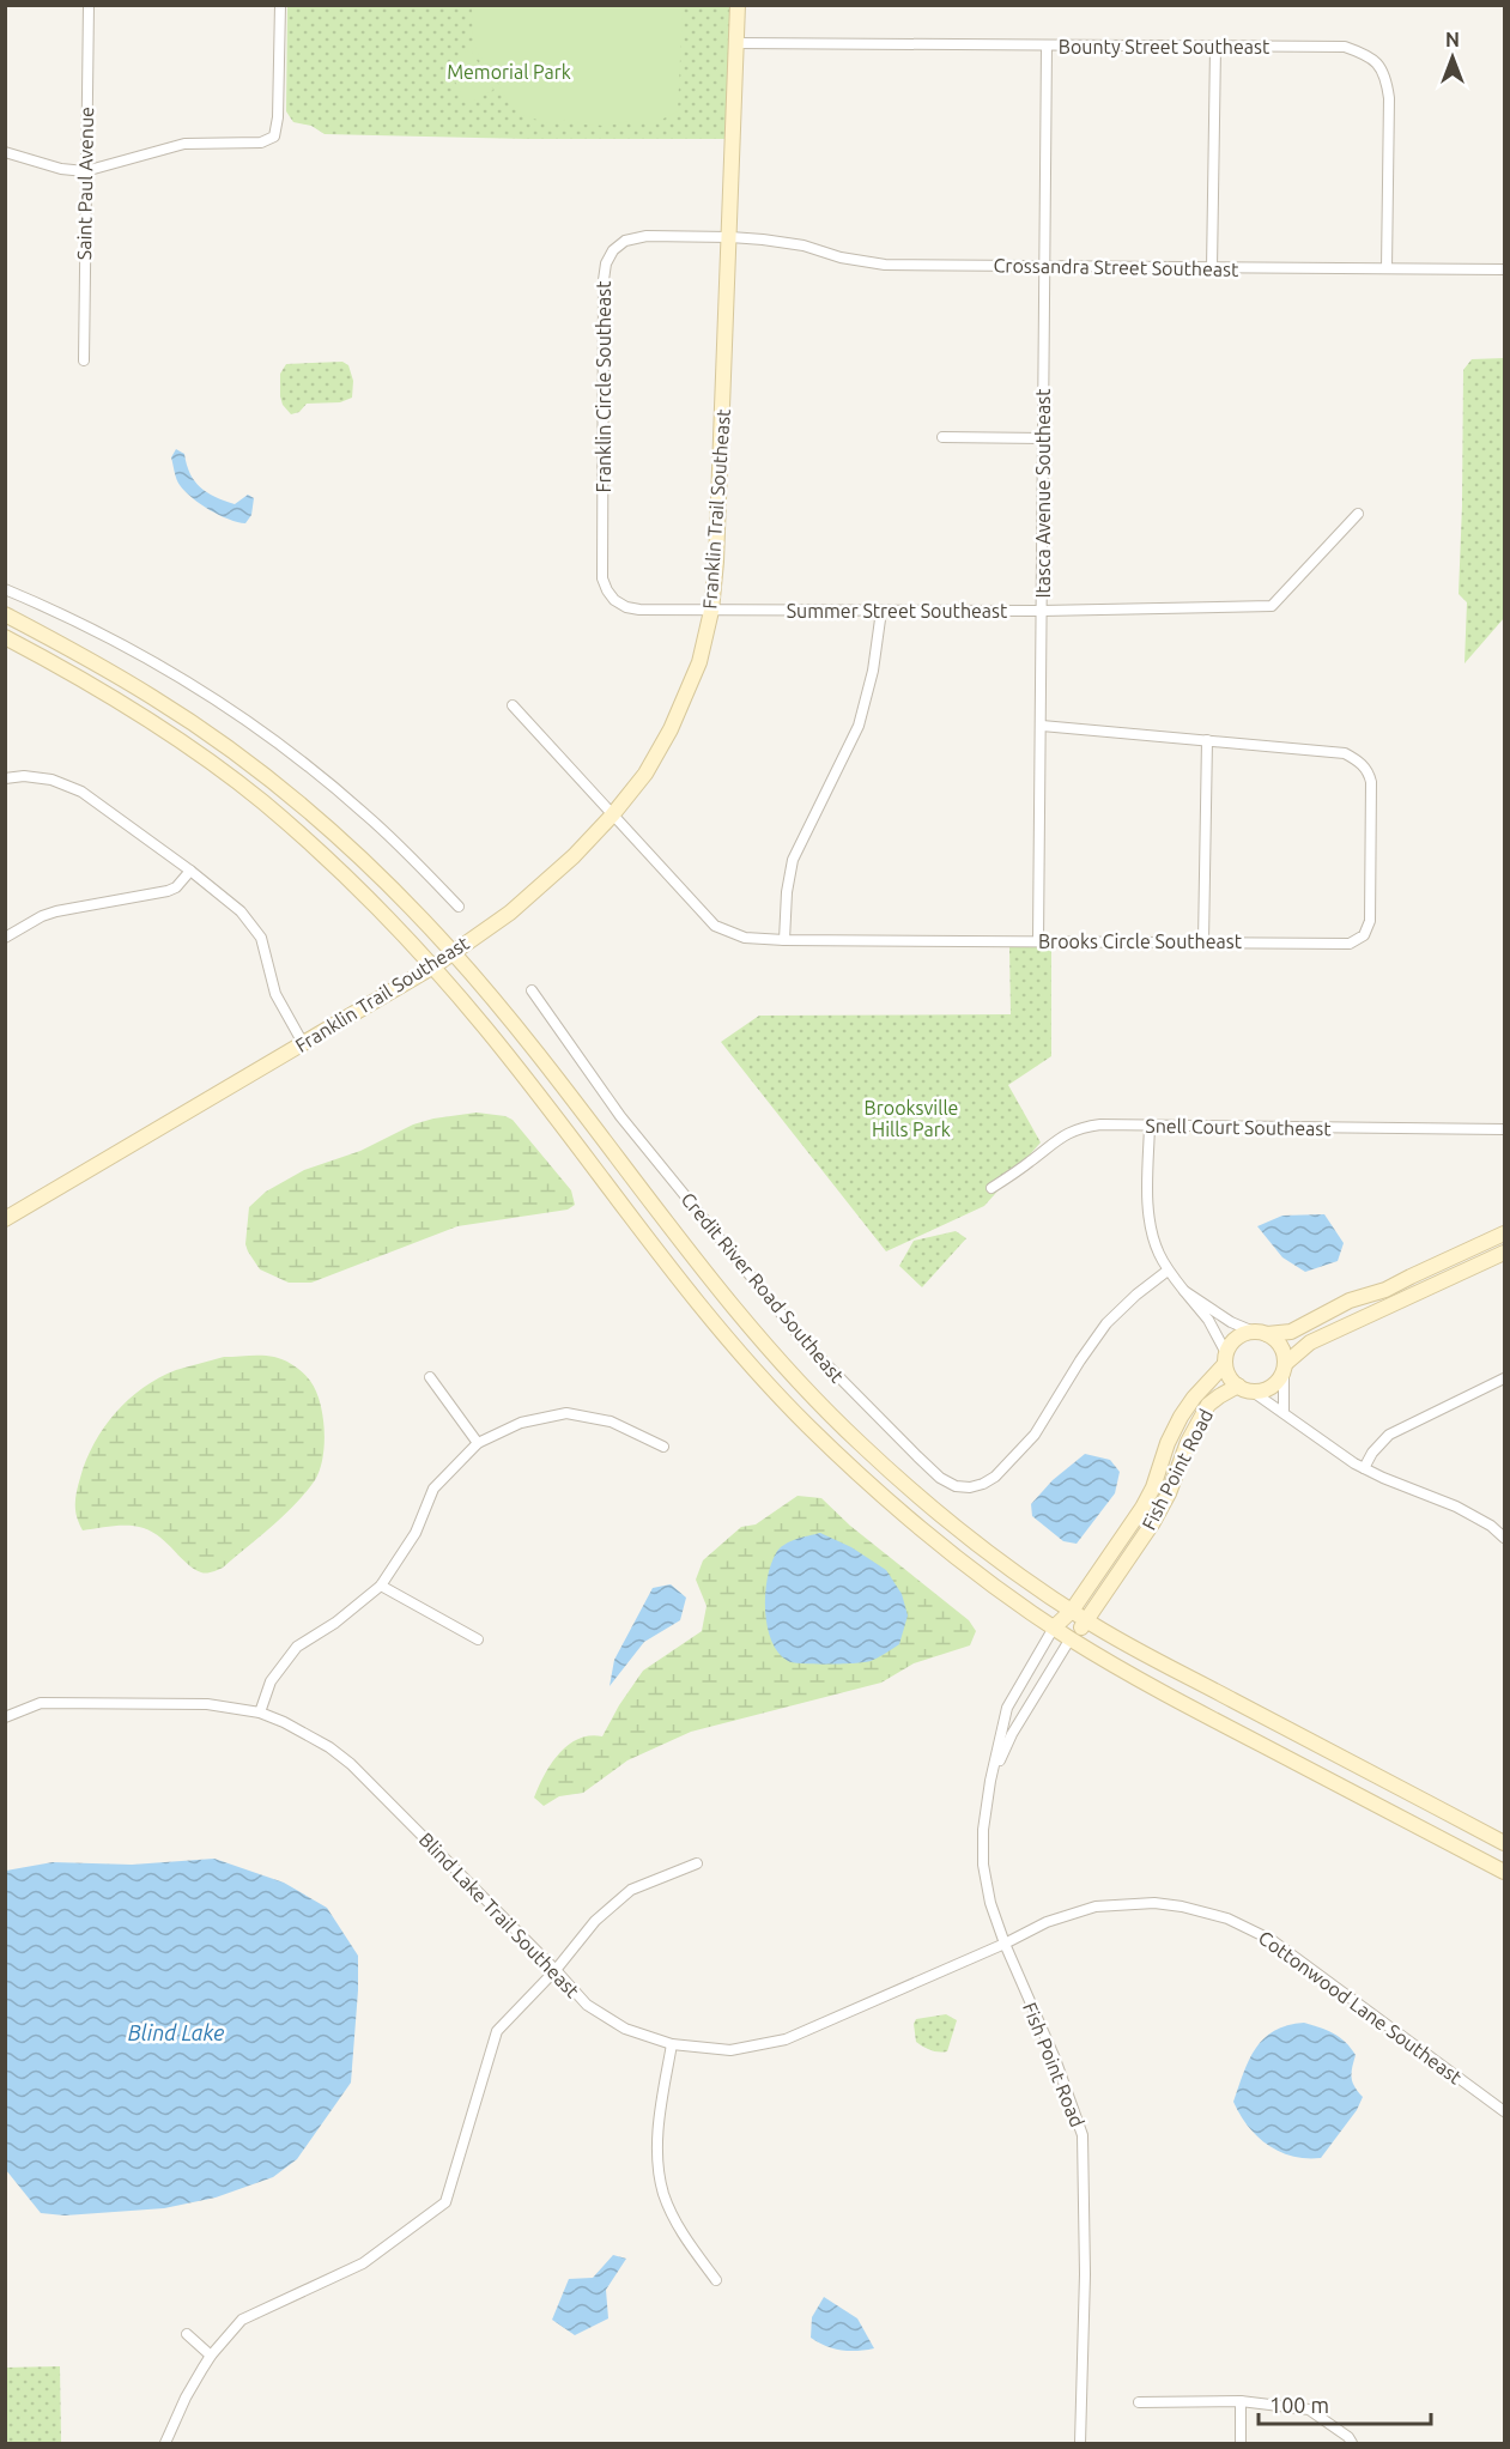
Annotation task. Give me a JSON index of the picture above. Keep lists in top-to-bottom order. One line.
{"streets":{"main road":["Franklin Trail Southeast","Fish Point Road"],"street":["Bounty Street Southeast","Saint Paul Avenue","Crossandra Street Southeast","Franklin Circle Southeast","Itasca Avenue Southeast","Summer Street Southeast","Brooks Circle Southeast","Snell Court Southeast","Credit River Road Southeast","Blind Lake Trail Southeast","Cottonwood Lane Southeast"]},"crossings":[["Bounty Street Southeast","Crossandra Street Southeast"],["Bounty Street Southeast","Itasca Avenue Southeast"],["Bounty Street Southeast","Franklin Trail Southeast"],["Crossandra Street Southeast","Franklin Circle Southeast"],["Crossandra Street Southeast","Itasca Avenue Southeast"],["Crossandra Street Southeast","Franklin Trail Southeast"],["Franklin Circle Southeast","Franklin Trail Southeast"],["Franklin Circle Southeast","Summer Street Southeast"],["Itasca Avenue Southeast","Summer Street Southeast"],["Itasca Avenue Southeast","Brooks Circle Southeast"],["Franklin Trail Southeast","Summer Street Southeast"],["Franklin Trail Southeast","Brooks Circle Southeast"],["Fish Point Road","Blind Lake Trail Southeast"],["Fish Point Road","Cottonwood Lane Southeast"],["Blind Lake Trail Southeast","Cottonwood Lane Southeast"]],"water":["Blind Lake"],"parks":["Memorial Park","Brooksville Hills Park"],"scale_bar":"100 m","north":"top"}
